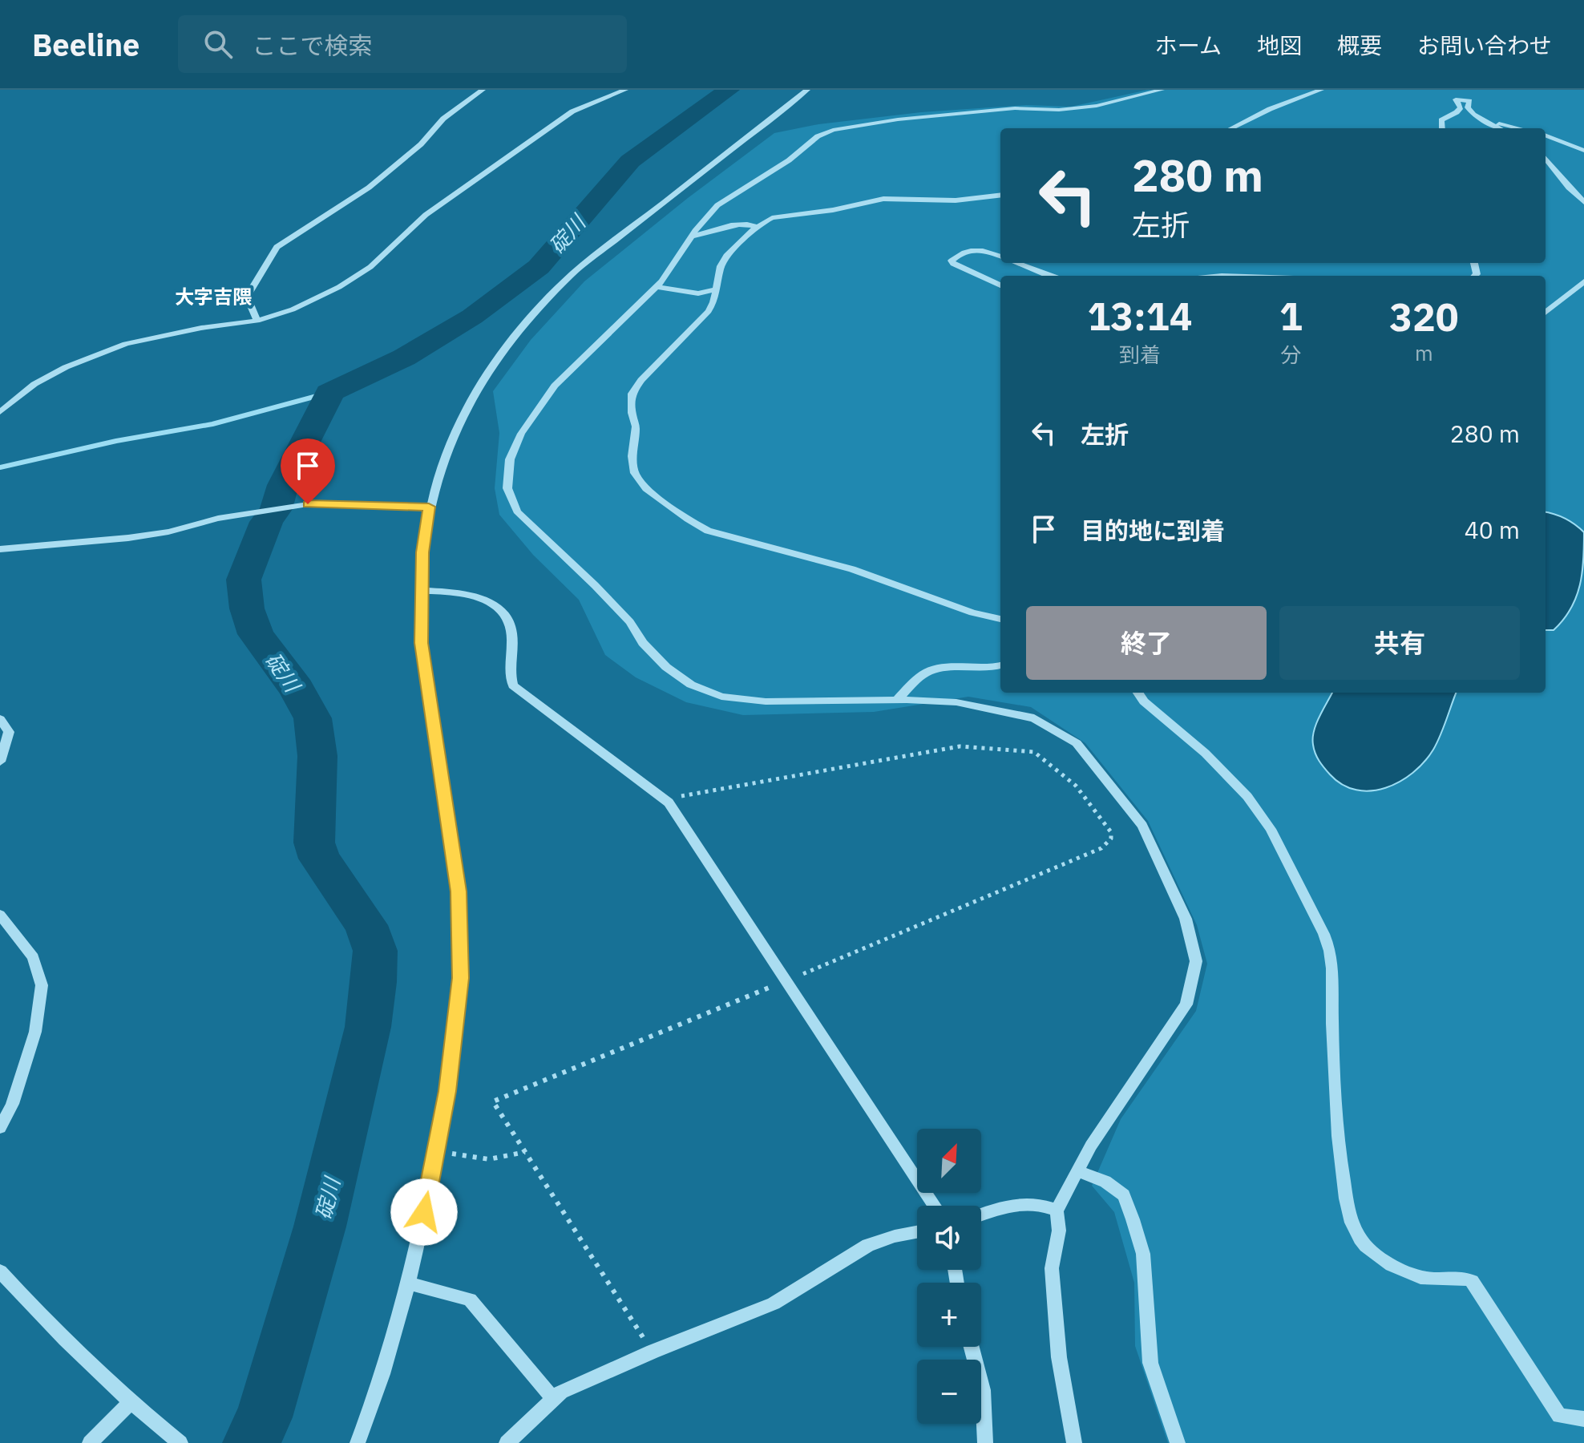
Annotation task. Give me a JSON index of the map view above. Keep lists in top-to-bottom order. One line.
{"districts":["大字吉隈"],"water":["碇川"],"north":"top right","page":{"header":"Beeline","search":"ここで検索","nav":["ホーム","地図","概要","お問い合わせ"],"turn":["280 m","左折"],"eta":["13:14","到着","1","分","320","m"],"list":[{"name":"左折","value":"280 m"},{"name":"目的地に到着","value":"40 m"}],"buttons":["終了","共有"],"map_buttons":["+","−"]}}
